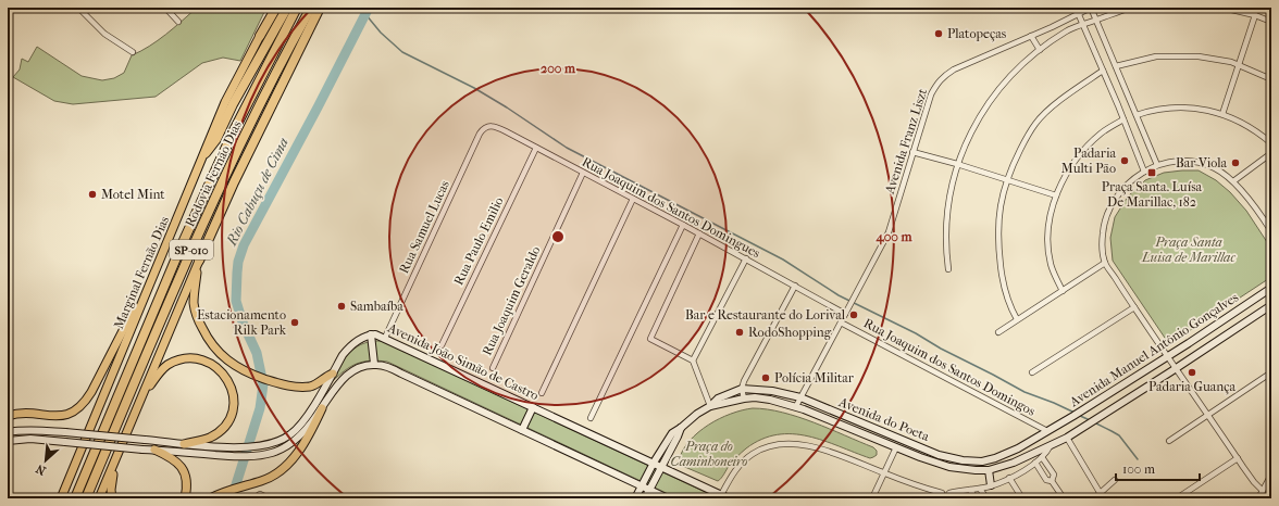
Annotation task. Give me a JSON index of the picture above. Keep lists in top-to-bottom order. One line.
{"streets":{"highway":["Rodovia Fernão Dias","SP-010","Marginal Fernão Dias"],"main road":["Avenida Manuel Antônio Gonçalves","Avenida João Simão de Castro","Avenida do Poeta"],"street":["Avenida Franz Liszt","Rua Joaquim dos Santos Domingues","Rua Samuel Lucas","Rua Paulo Emilio","Rua Joaquim Geraldo","Rua Joaquim dos Santos Domingos"]},"crossings":[["Avenida Franz Liszt","Rua Joaquim dos Santos Domingues"],["Avenida Franz Liszt","Rua Joaquim dos Santos Domingos"],["Avenida Franz Liszt","Avenida do Poeta"],["Rua Joaquim dos Santos Domingues","Rua Samuel Lucas"],["Rua Joaquim dos Santos Domingues","Rua Paulo Emilio"],["Rua Joaquim dos Santos Domingues","Rua Joaquim Geraldo"],["Rua Samuel Lucas","Avenida João Simão de Castro"],["Avenida Manuel Antônio Gonçalves","Rua Joaquim dos Santos Domingos"],["Avenida Manuel Antônio Gonçalves","Avenida do Poeta"],["Avenida João Simão de Castro","Avenida do Poeta"],["Rua Joaquim dos Santos Domingos","Avenida do Poeta"]],"water":["Rio Cabuçu de Cima"],"parks":["Praça Santa Luisa de Marillac","Praça do Caminhoneiro"],"places":{"other":["Platopeças","Padaria Multi Pão","Bar Viola","Motel Mint","Sambaíba","Bar e Restaurante do Lorival","Estacionamento Rilk Park","RodoShopping","Padaria Guança","Polícia Militar"],"transit":["Praça Santa. Luísa De Marillac, 182"]},"scale_bar":"100 m","north":"bottom left","rings":["200 m","400 m"]}
